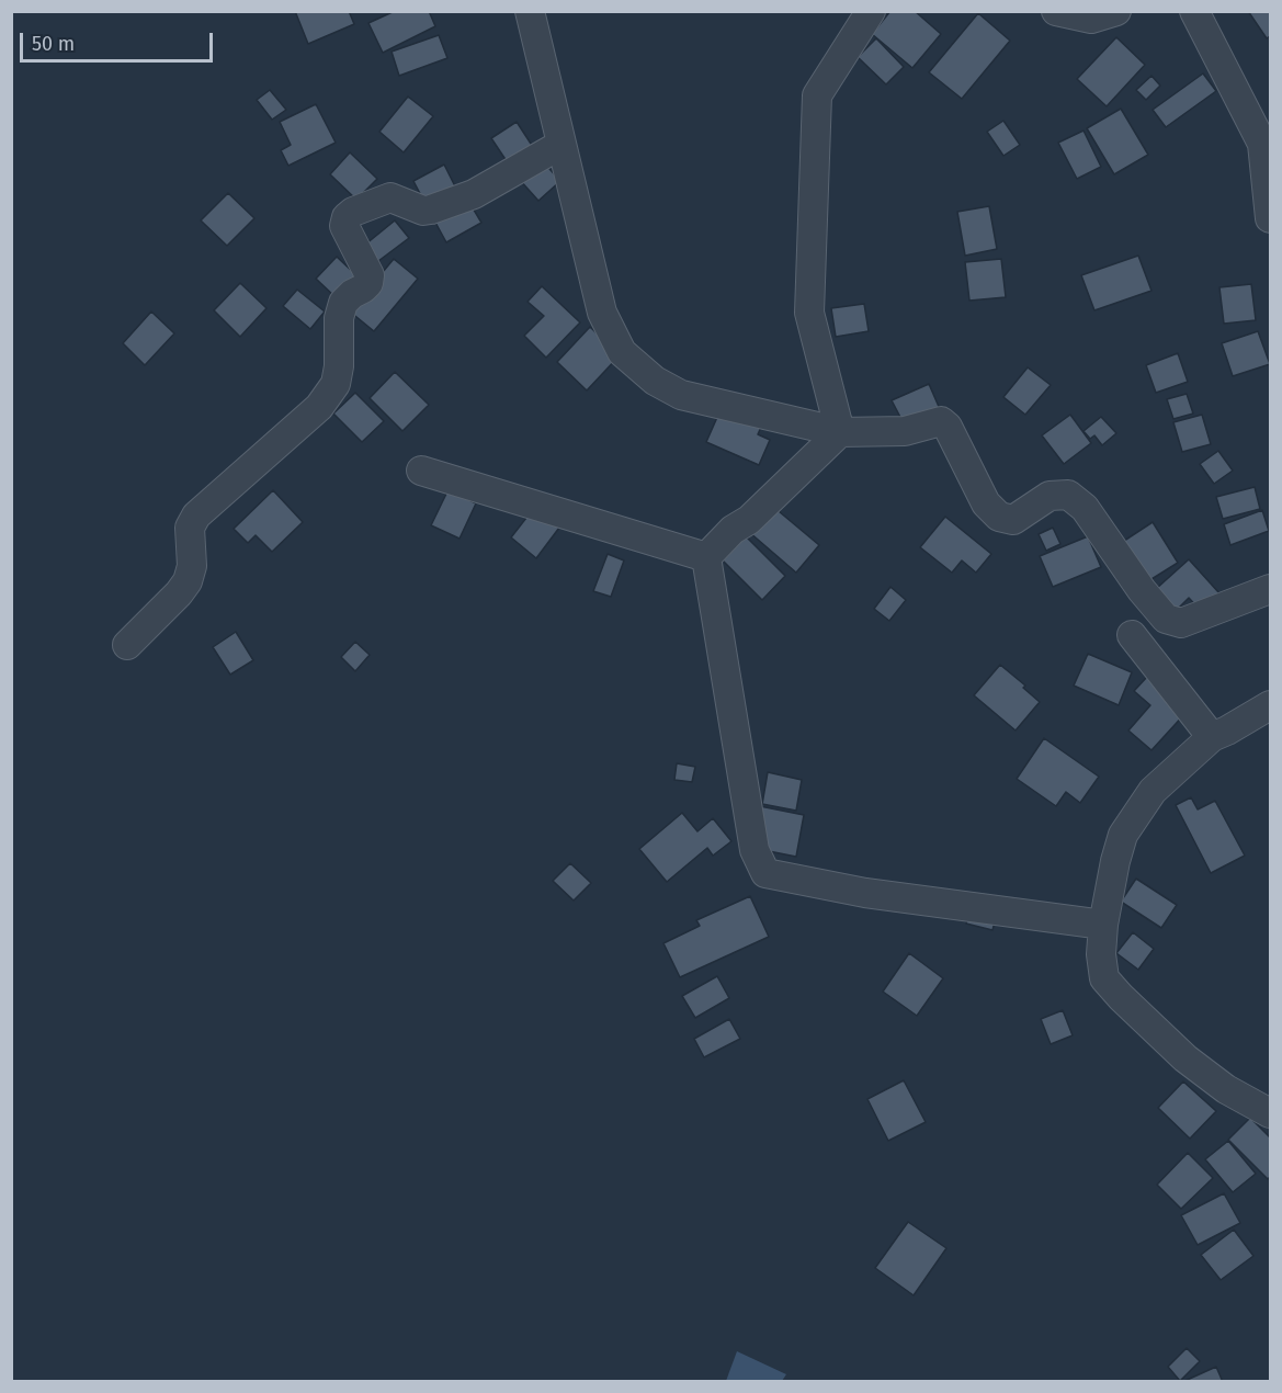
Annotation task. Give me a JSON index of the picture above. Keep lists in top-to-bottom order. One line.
{"scale_bar":"50 m"}
